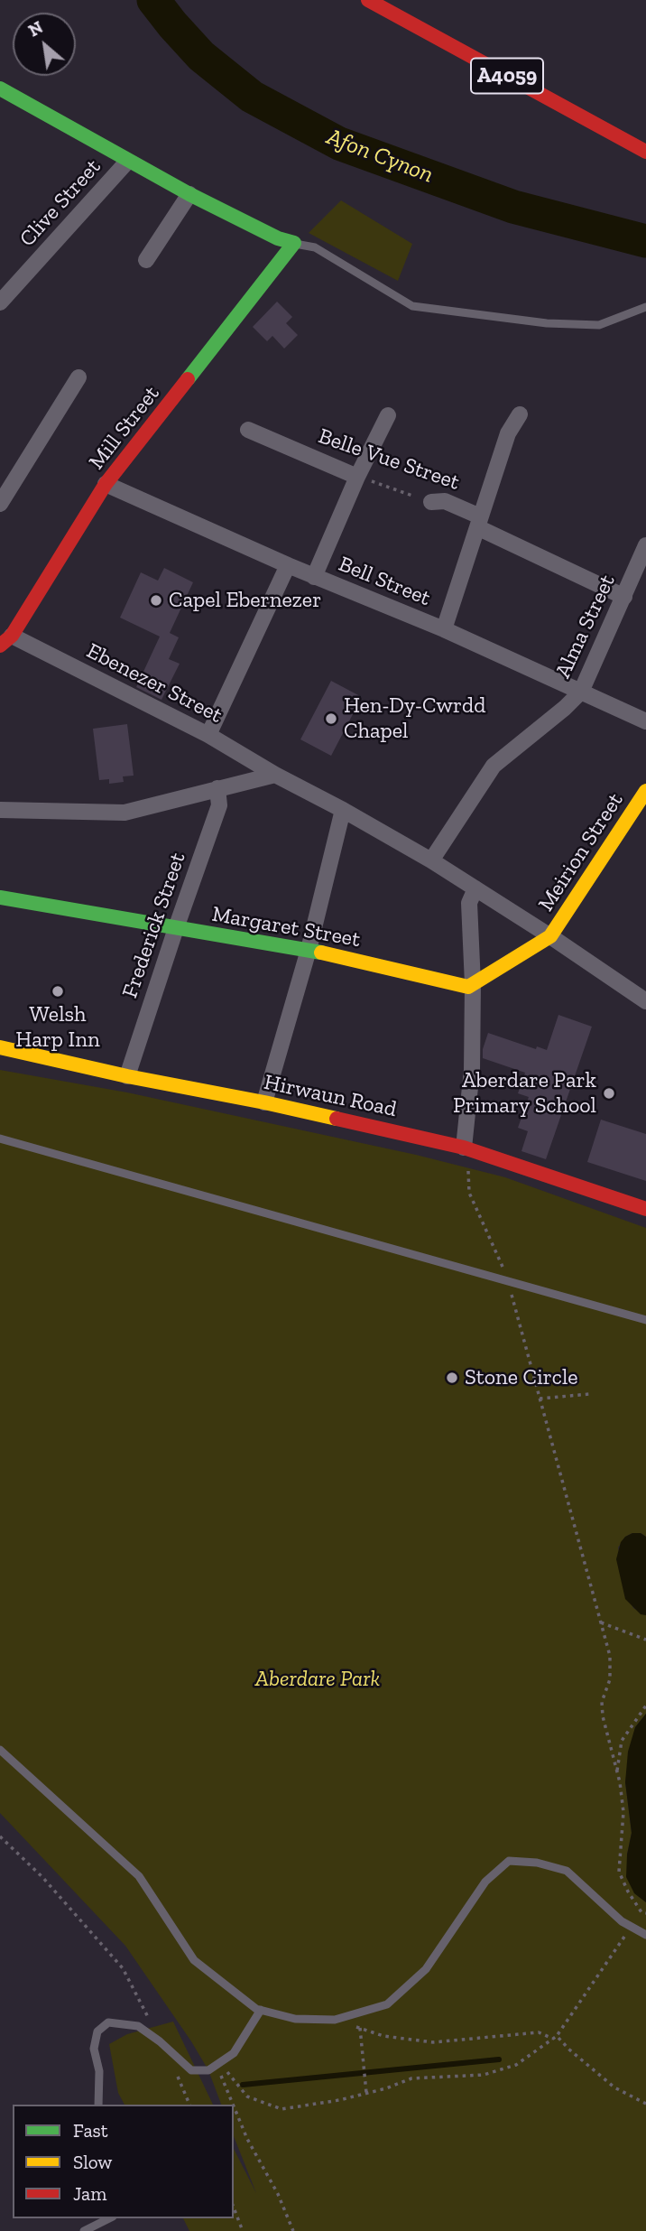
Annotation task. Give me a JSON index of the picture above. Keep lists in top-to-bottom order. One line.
{"streets":{"street":["A4059","Clive Street","Mill Street","Belle Vue Street","Bell Street","Alma Street","Ebenezer Street","Meirion Street","Frederick Street","Margaret Street","Hirwaun Road"]},"crossings":[["Mill Street","Bell Street"],["Mill Street","Ebenezer Street"],["Belle Vue Street","Alma Street"],["Bell Street","Alma Street"],["Alma Street","Ebenezer Street"],["Ebenezer Street","Meirion Street"],["Frederick Street","Margaret Street"],["Frederick Street","Hirwaun Road"]],"water":["Afon Cynon"],"parks":["Aberdare Park"],"places":["Capel Ebernezer","Hen-Dy-Cwrdd Chapel","Welsh Harp Inn","Aberdare Park Primary School","Stone Circle"],"legend":["Fast","Slow","Jam"],"north":"top left"}
